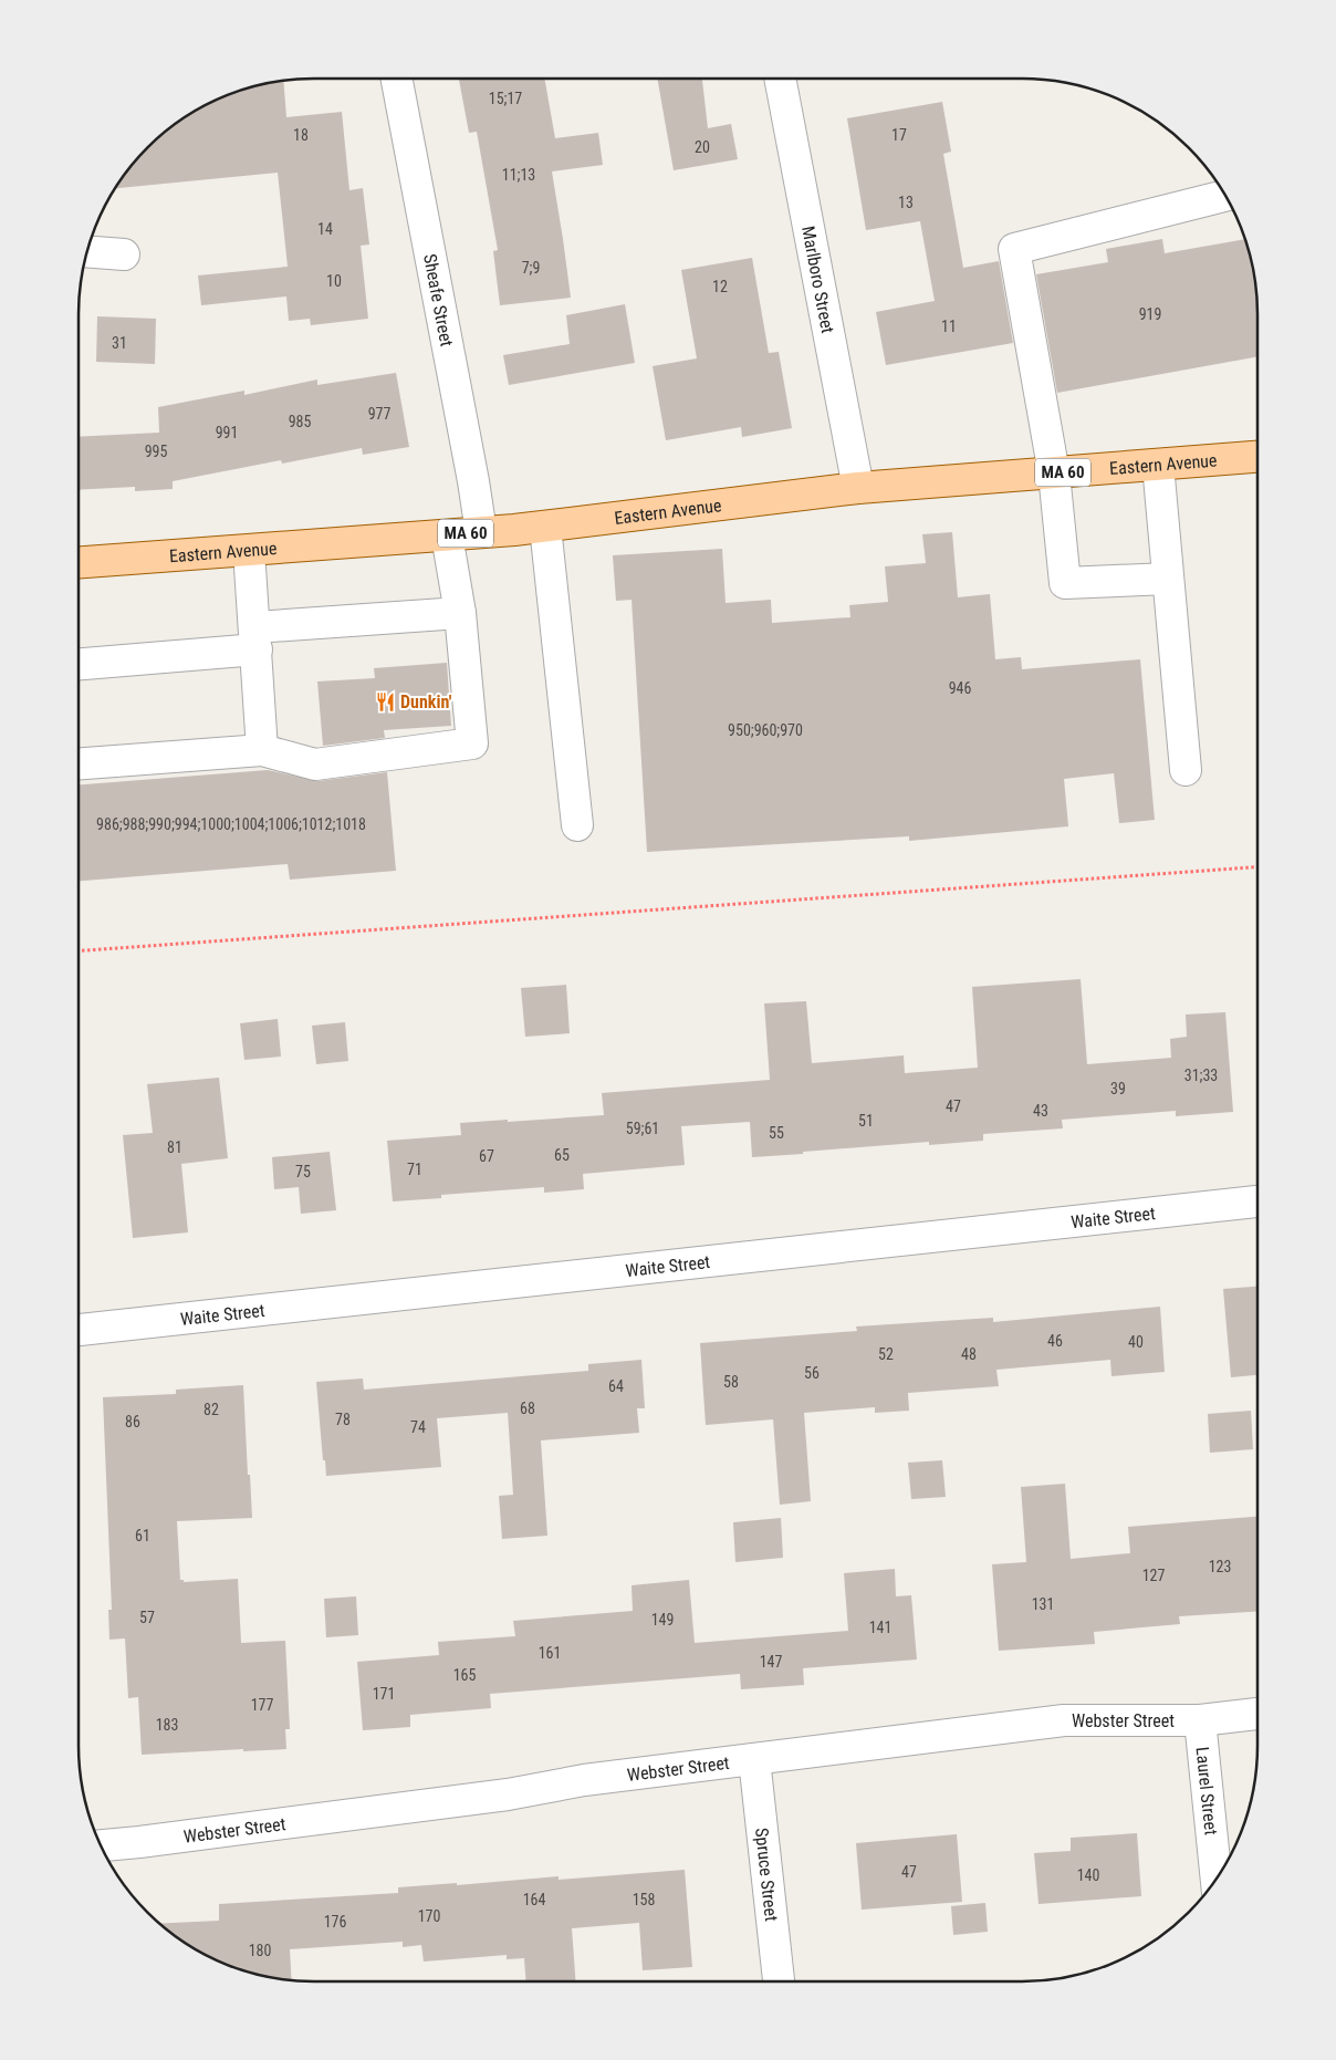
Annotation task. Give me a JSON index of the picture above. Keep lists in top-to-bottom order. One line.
{"streets":{"main road":["Eastern Avenue","MA 60"],"street":["Marlboro Street","Sheafe Street","Waite Street","Webster Street","Laurel Street","Spruce Street"]},"crossings":[["Marlboro Street","Eastern Avenue"],["Sheafe Street","Eastern Avenue"],["Webster Street","Laurel Street"],["Webster Street","Spruce Street"]],"places":{"restaurant":["Dunkin'"]},"house_numbers":["15;17","18","17","20","11;13","13","14","7;9","10","12","919","11","31","977","985","991","995","946","950;960;970","986;988;990;994;1000;1004;1006;1012;1018","31;33","39","47","43","51","59;61","55","81","65","67","71","75","46","40","52","48","56","58","64","68","82","78","86","74","61","123","127","131","57","149","141","161","147","165","171","177","183","47","140","164","158","170","176","180"]}
